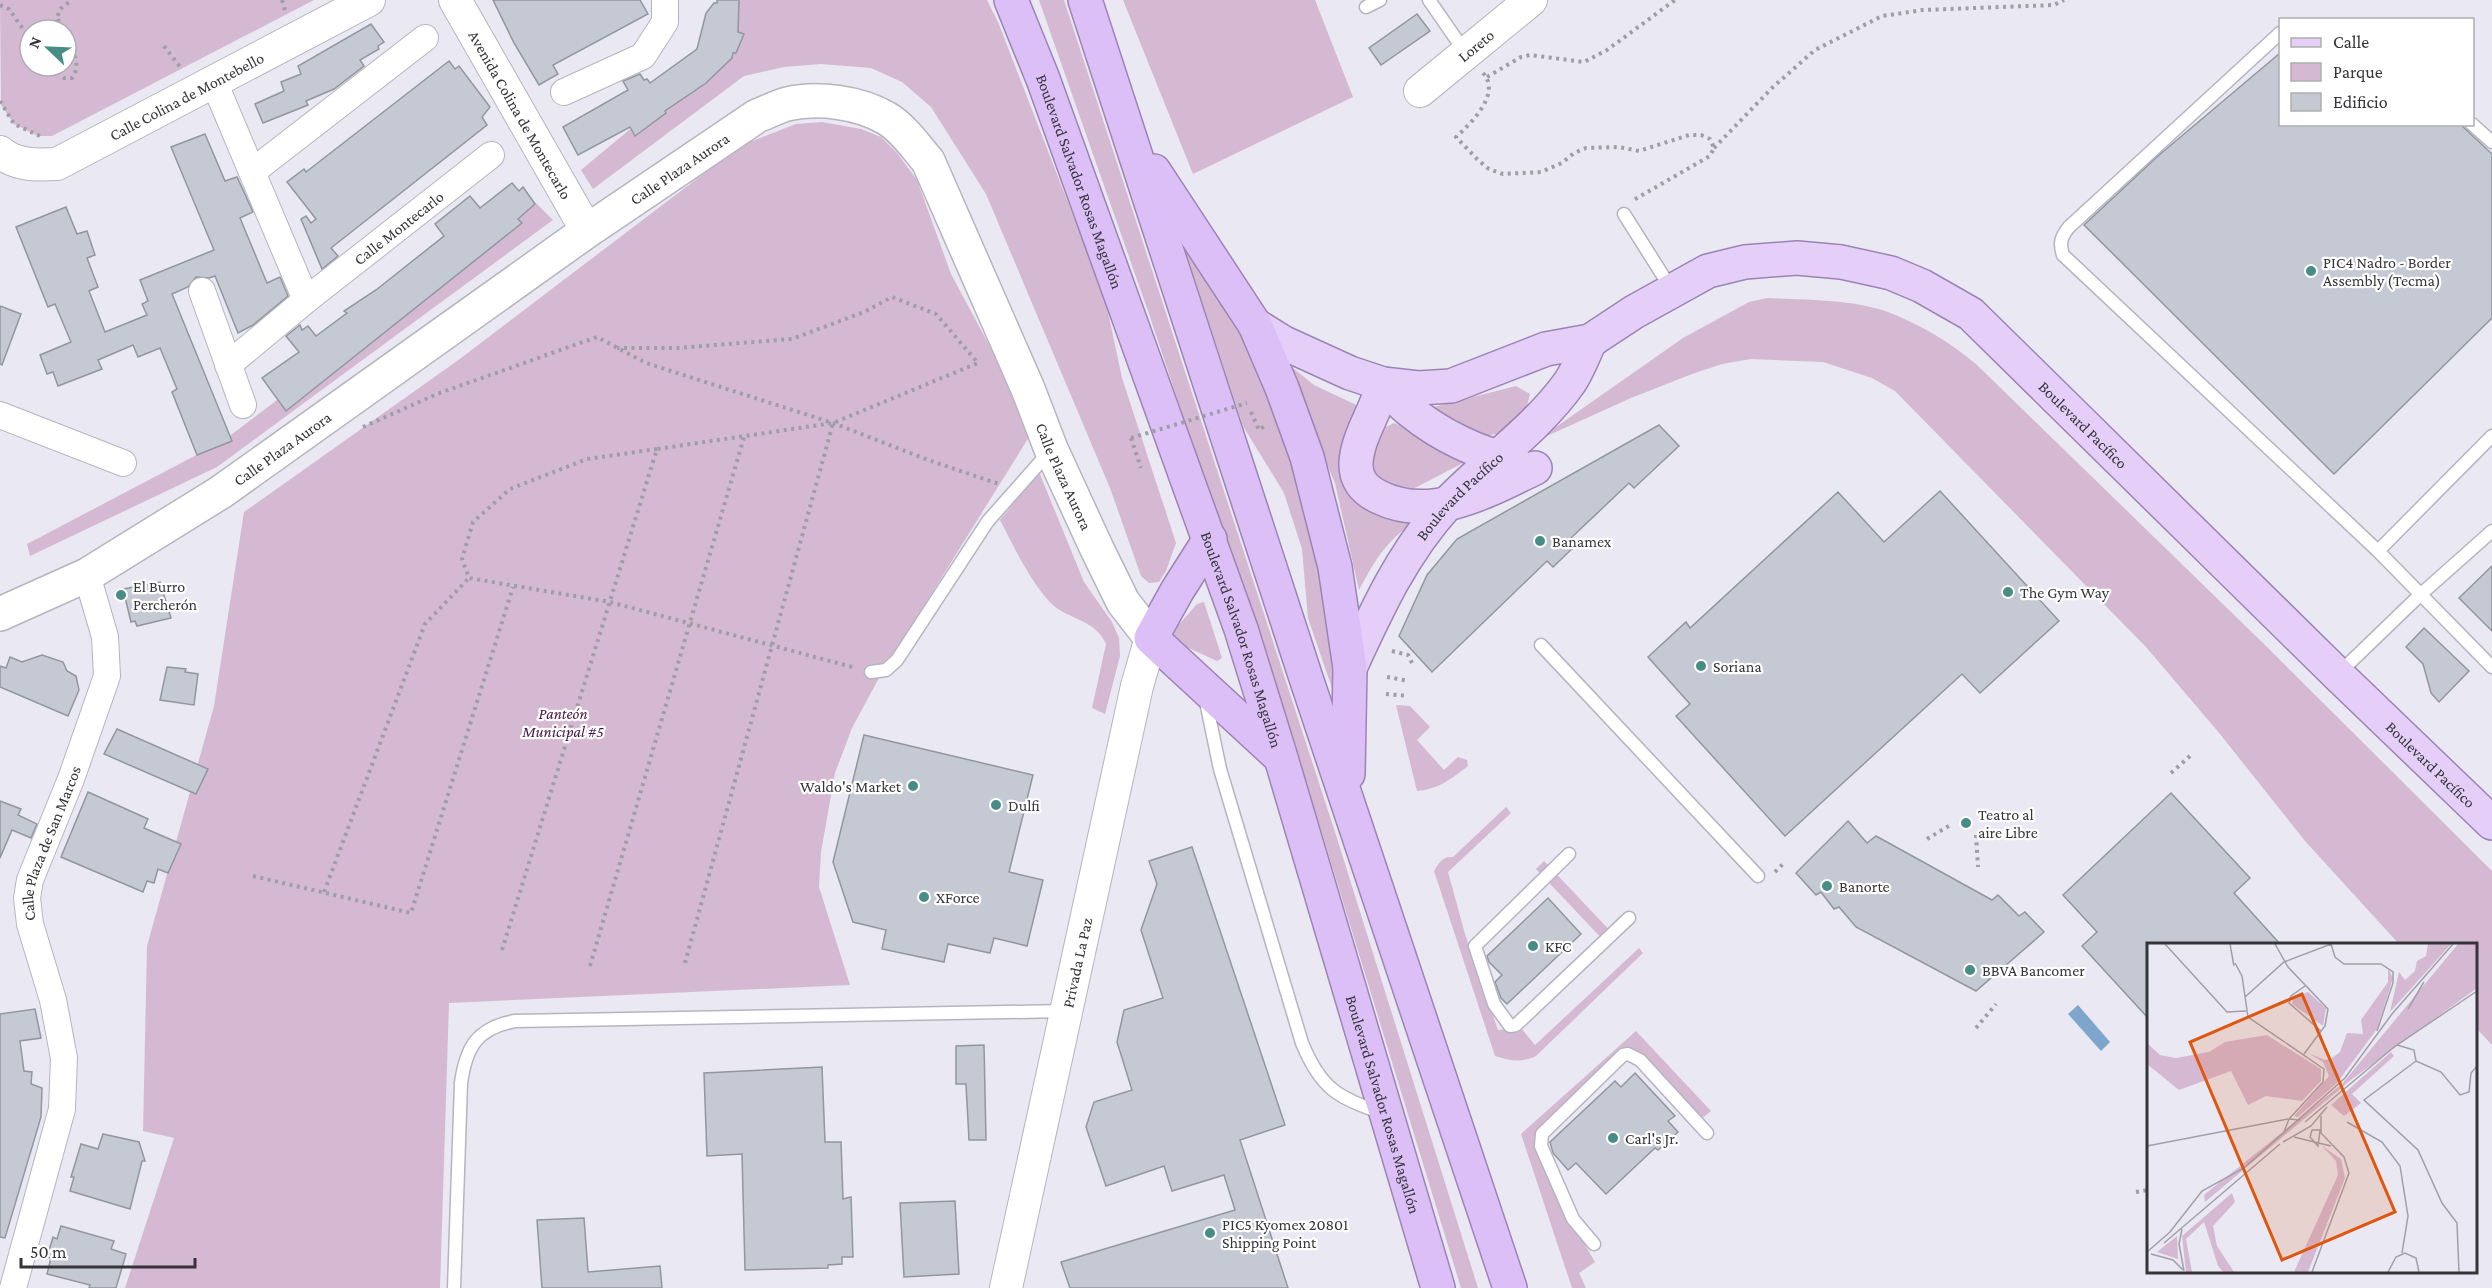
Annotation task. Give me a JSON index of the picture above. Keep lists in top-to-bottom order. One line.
{"streets":{"highway":["Boulevard Salvador Rosas Magallón"],"main road":["Calle Plaza Aurora","Boulevard Pacífico"],"street":["Loreto","Calle Colina de Montebello","Avenida Colina de Montecarlo","Calle Montecarlo","Calle Plaza de San Marcos","Privada La Paz"]},"crossings":[["Avenida Colina de Montecarlo","Calle Plaza Aurora"],["Calle Plaza Aurora","Calle Plaza de San Marcos"],["Calle Plaza Aurora","Privada La Paz"]],"parks":["Panteón Municipal #5"],"places":["PIC4 Nadro - Border Assembly (Tecma)","Banamex","The Gym Way","El Burro Percherón","Soriana","Waldo's Market","Dulfi","Teatro al aire Libre","Banorte","XForce","KFC","BBVA Bancomer","Carl's Jr.","PIC5 Kyomex 20801 Shipping Point"],"legend":["Calle","Parque","Edificio"],"scale_bar":"50 m","north":"top left"}
